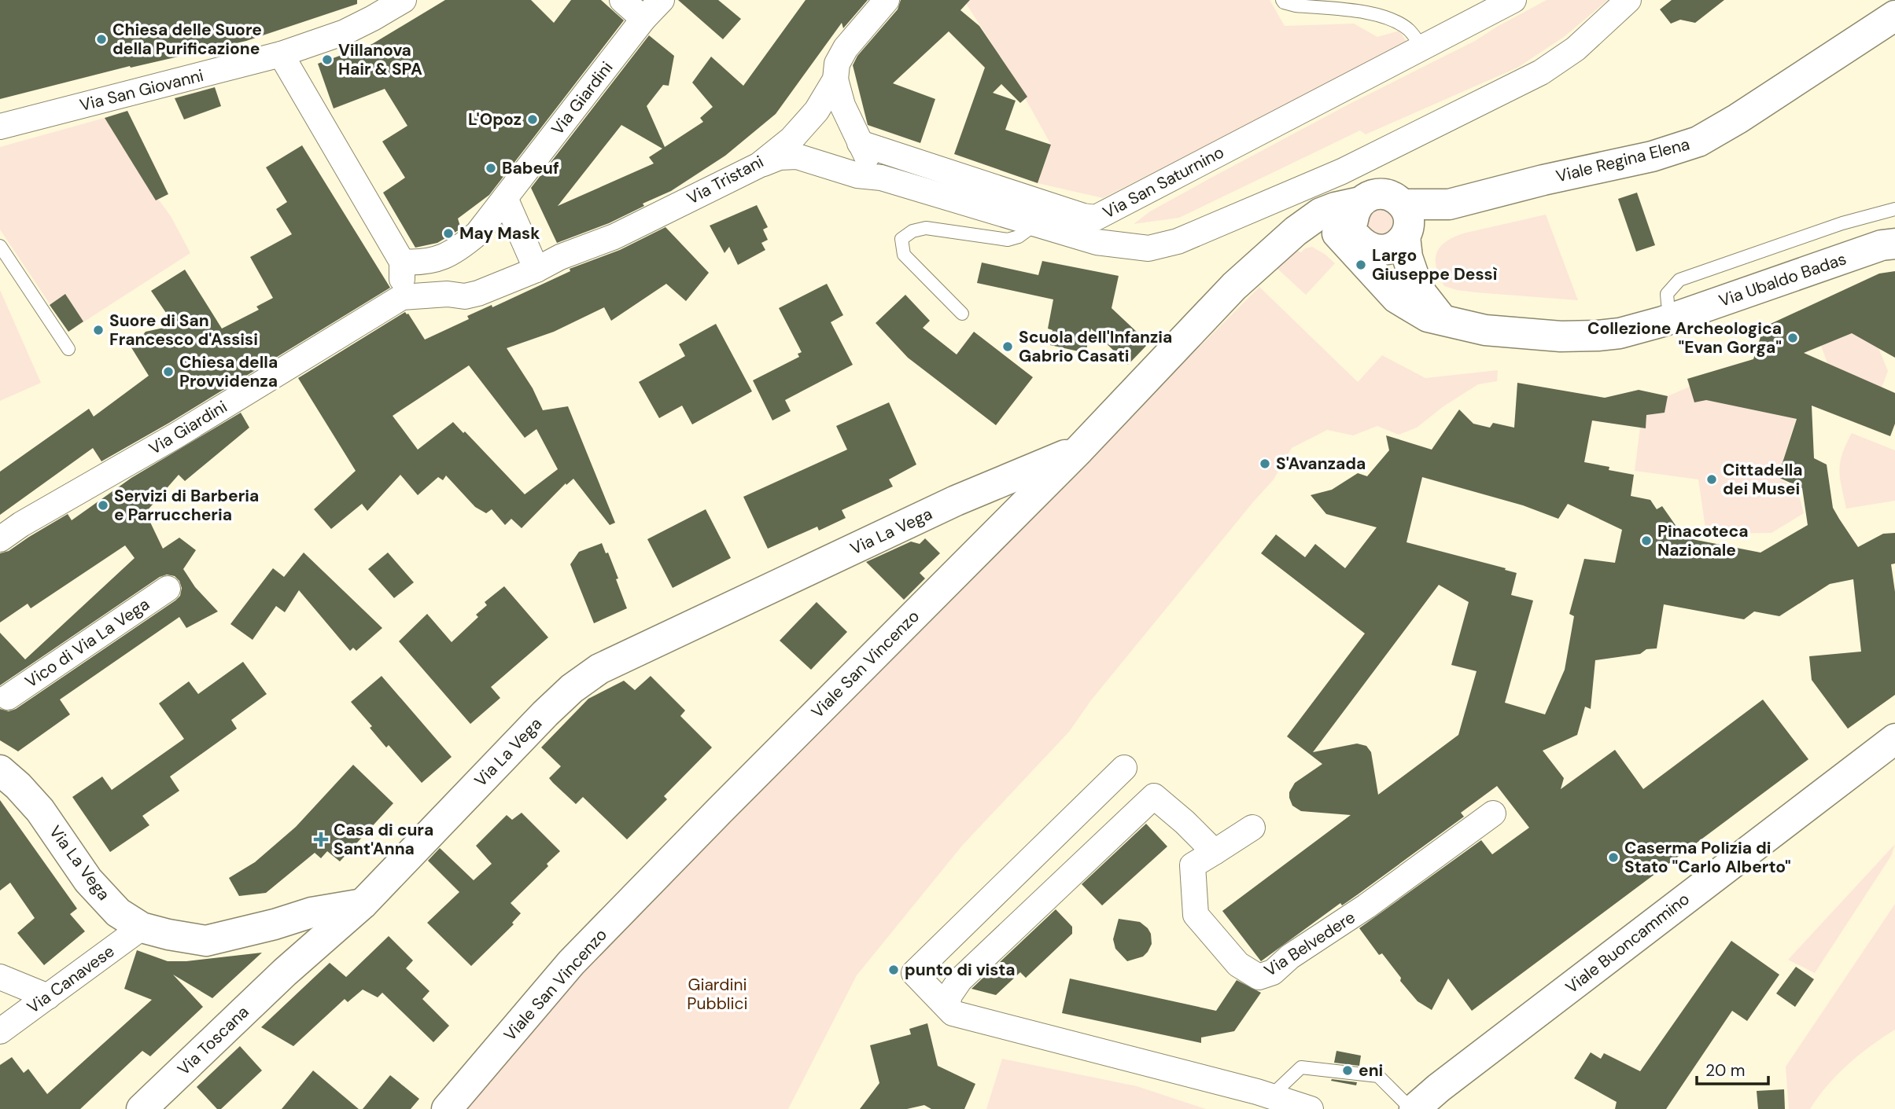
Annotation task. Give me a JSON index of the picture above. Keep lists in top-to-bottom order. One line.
{"streets":{"street":["Via San Giovanni","Via Giardini","Viale Regina Elena","Via Tristani","Via San Saturnino","Via Ubaldo Badas","Via La Vega","Vico di Via La Vega","Viale San Vincenzo","Viale Buoncammino","Via Belvedere","Via Canavese","Via Toscana"]},"crossings":[["Via Tristani","Via San Saturnino"],["Via La Vega","Viale San Vincenzo"],["Via La Vega","Via Canavese"],["Via La Vega","Via Toscana"]],"parks":["Giardini Pubblici"],"places":{"other":["Chiesa delle Suore della Purificazione","Villanova Hair & SPA","L'Opoz","Babeuf","May Mask","Largo Giuseppe Dessì","Suore di San Francesco d'Assisi","Collezione Archeologica \"Evan Gorga\"","Scuola dell'Infanzia Gabrio Casati","Chiesa della Provvidenza","S'Avanzada","Cittadella dei Musei","Servizi di Barberia e Parruccheria","Pinacoteca Nazionale","Caserma Polizia di Stato \"Carlo Alberto\"","punto di vista","eni"],"health":["Casa di cura Sant'Anna"]},"scale_bar":"20 m"}
